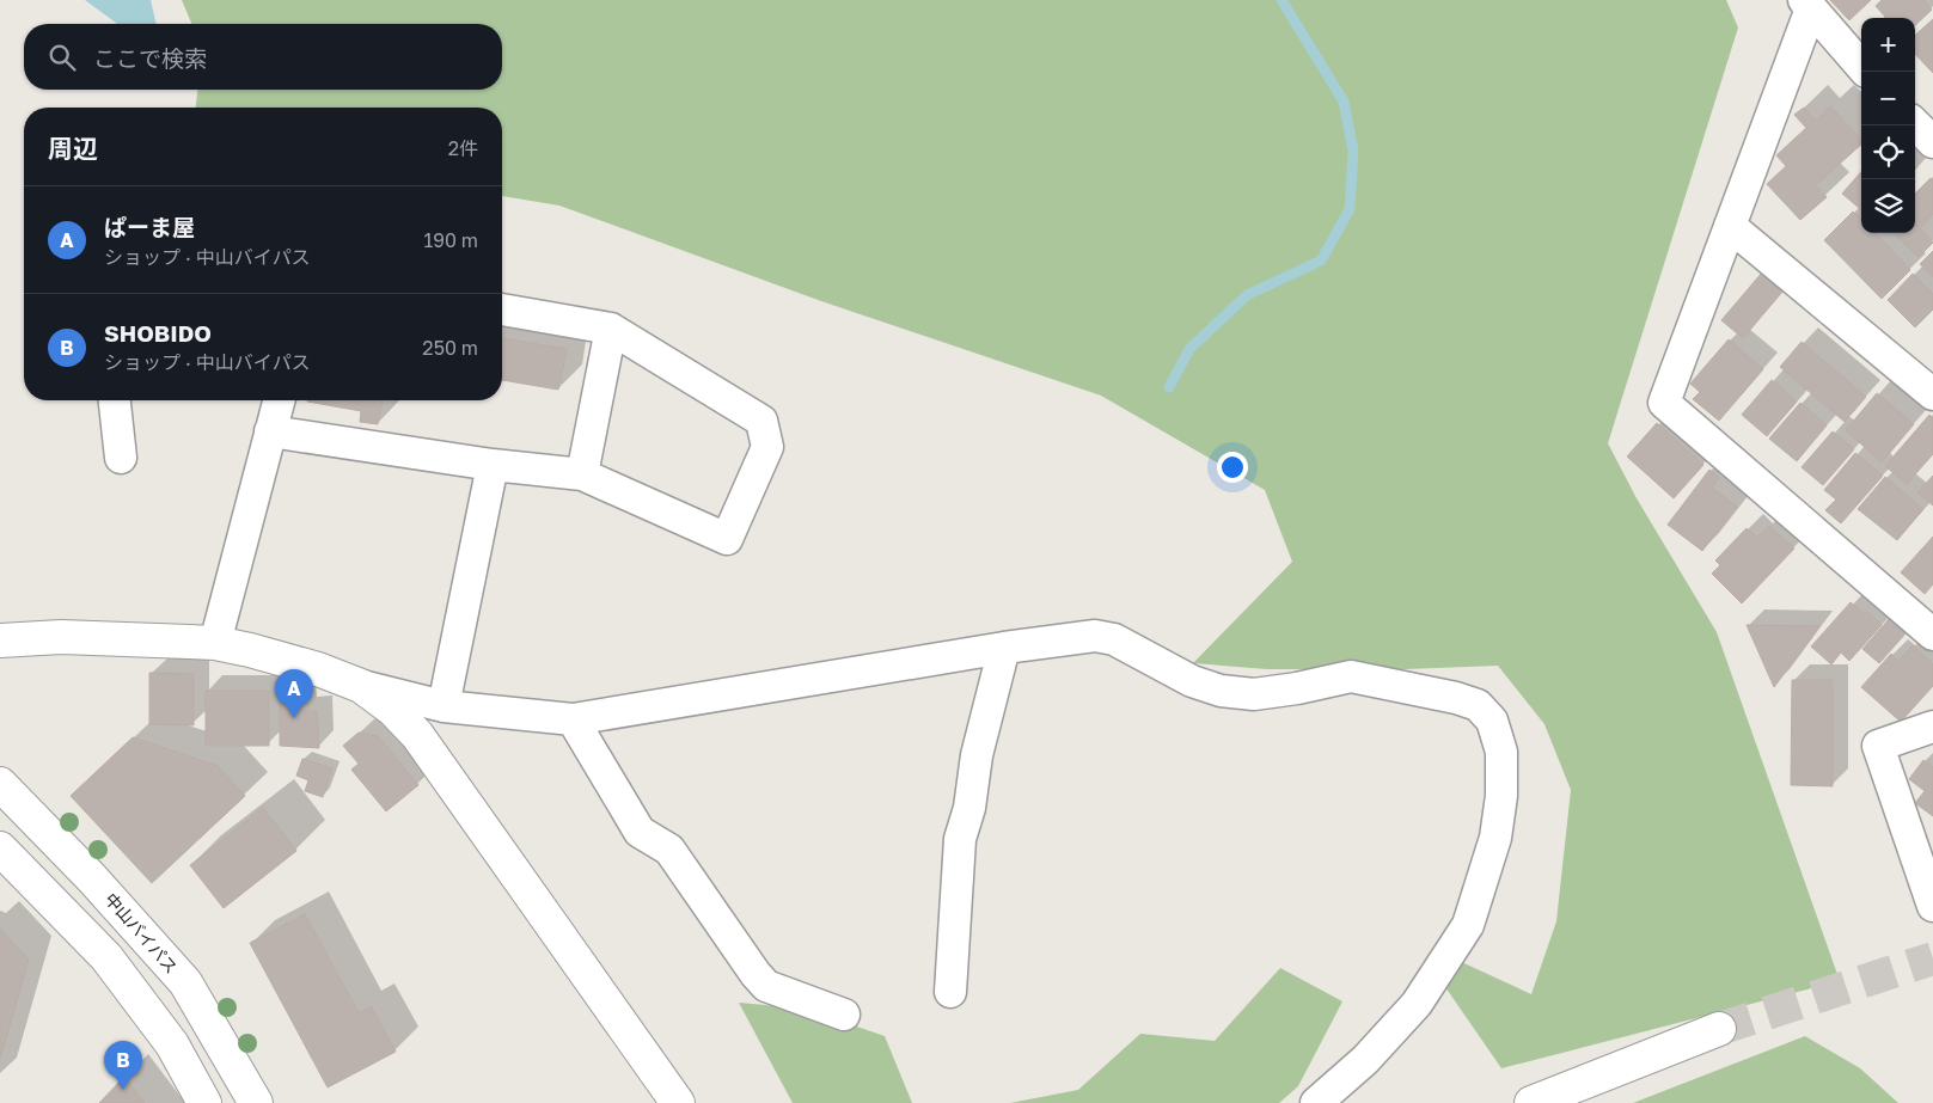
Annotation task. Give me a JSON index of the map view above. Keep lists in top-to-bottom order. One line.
{"streets":{"street":["中山バイパス"]},"page":{"map_buttons":["+","−"],"search":"ここで検索","heading":["周辺","2件"],"list":[{"mark":"A","name":"ぱーま屋","note":"ショップ · 中山バイパス","value":"190 m"},{"mark":"B","name":"SHOBIDO","note":"ショップ · 中山バイパス","value":"250 m"}],"pins":["A","B"]}}
